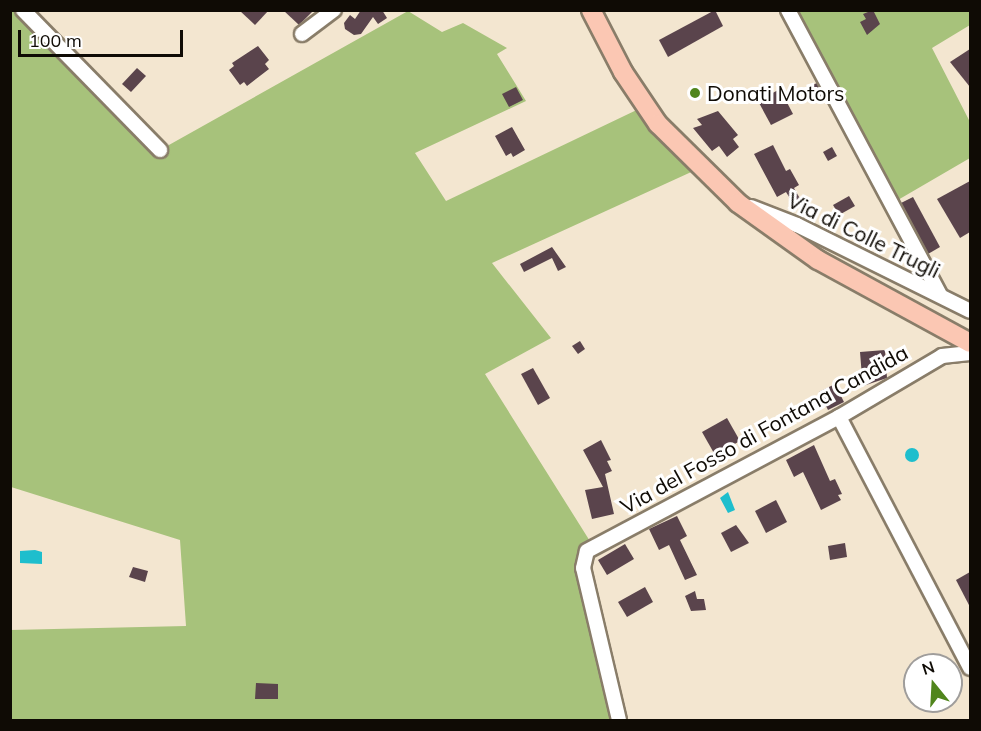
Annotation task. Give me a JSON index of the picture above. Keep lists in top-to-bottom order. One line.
{"streets":{"street":["Via di Colle Trugli","Via del Fosso di Fontana Candida"]},"places":["Donati Motors"],"scale_bar":"100 m","north":"top"}
